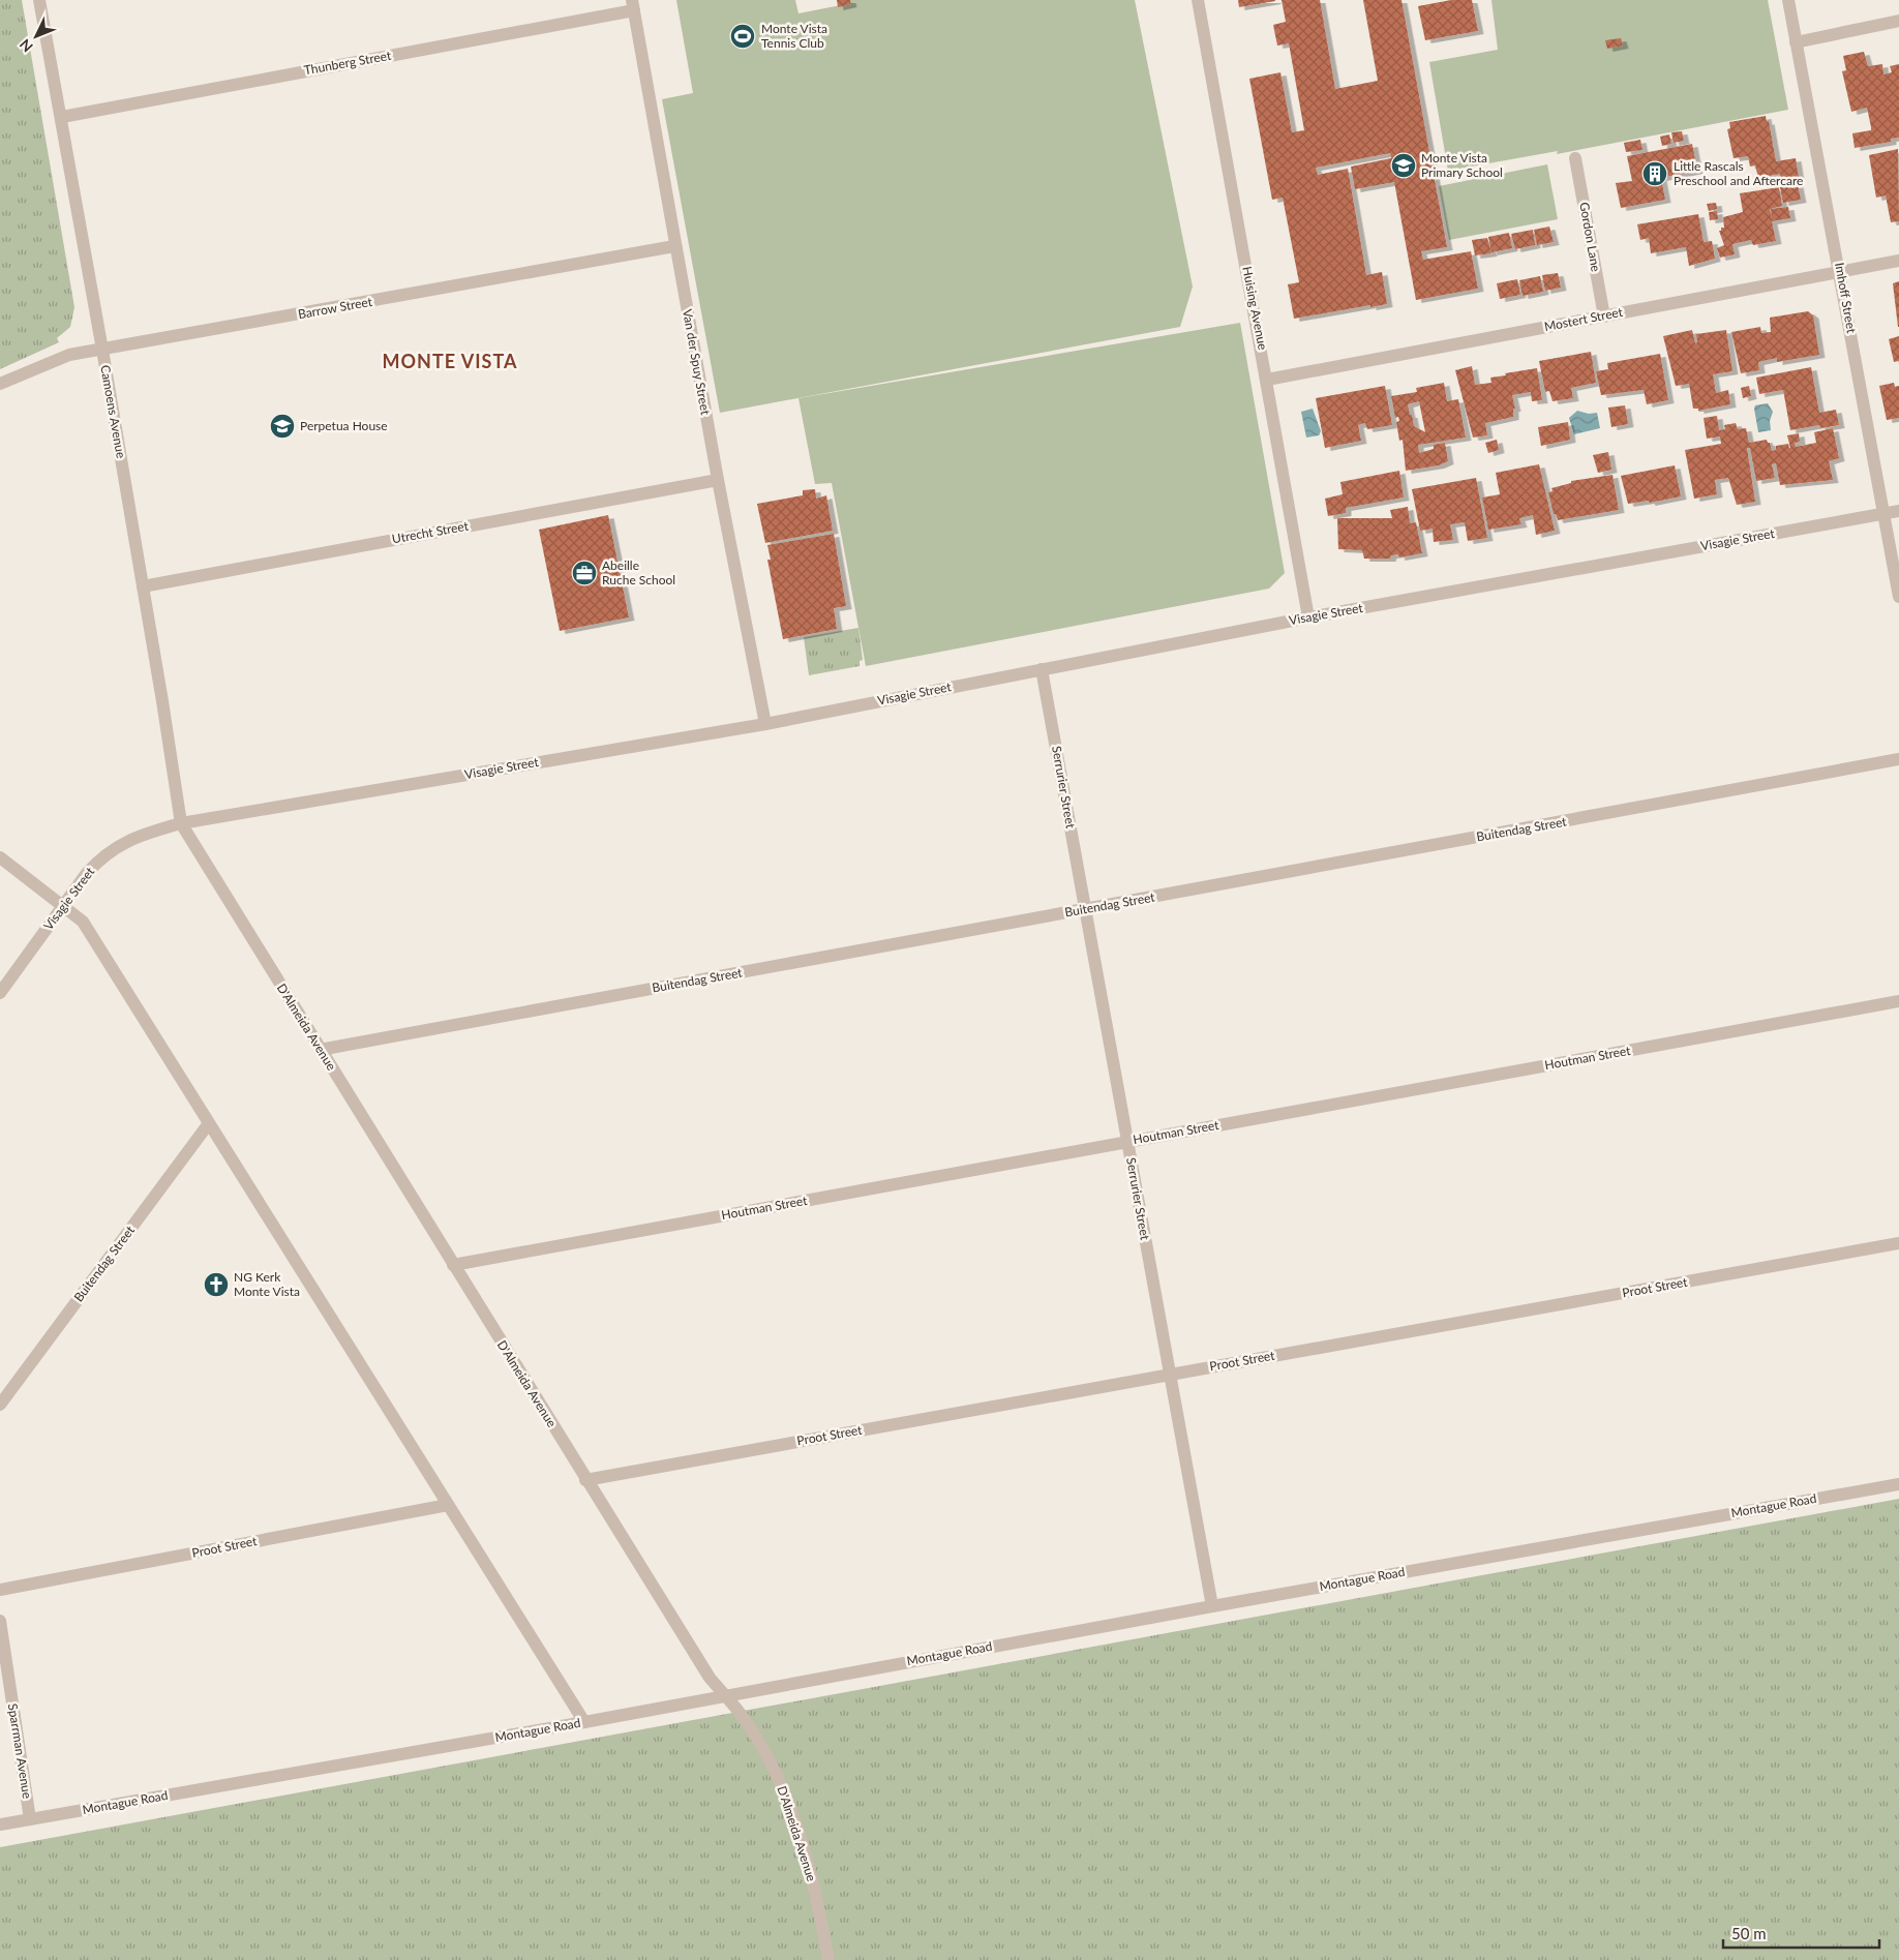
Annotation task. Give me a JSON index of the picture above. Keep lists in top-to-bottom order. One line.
{"streets":{"street":["Thunberg Street","Gordon Lane","Imhoff Street","Barrow Street","Huising Avenue","Mostert Street","Van der Spuy Street","Camoens Avenue","Utrecht Street","Visagie Street","Serrurier Street","Buitendag Street","D'Almeida Avenue","Houtman Street","Proot Street","Montague Road","Sparrman Avenue"]},"crossings":[["Thunberg Street","Van der Spuy Street"],["Thunberg Street","Camoens Avenue"],["Gordon Lane","Mostert Street"],["Imhoff Street","Mostert Street"],["Imhoff Street","Visagie Street"],["Barrow Street","Van der Spuy Street"],["Barrow Street","Camoens Avenue"],["Huising Avenue","Mostert Street"],["Huising Avenue","Visagie Street"],["Van der Spuy Street","Utrecht Street"],["Van der Spuy Street","Visagie Street"],["Camoens Avenue","Utrecht Street"],["Camoens Avenue","Visagie Street"],["Camoens Avenue","D'Almeida Avenue"],["Visagie Street","Serrurier Street"],["Visagie Street","D'Almeida Avenue"],["Serrurier Street","Buitendag Street"],["Serrurier Street","Houtman Street"],["Serrurier Street","Proot Street"],["Serrurier Street","Montague Road"],["Buitendag Street","D'Almeida Avenue"],["D'Almeida Avenue","Houtman Street"],["D'Almeida Avenue","Proot Street"],["D'Almeida Avenue","Montague Road"],["Montague Road","Sparrman Avenue"]],"districts":["MONTE VISTA"],"places":{"sports":["Monte Vista Tennis Club"],"school or university":["Monte Vista Primary School","Perpetua House"],"building":["Little Rascals Preschool and Aftercare"],"office":["Abeille Ruche School"],"church":["NG Kerk Monte Vista"]},"scale_bar":"50 m","north":"bottom left"}
